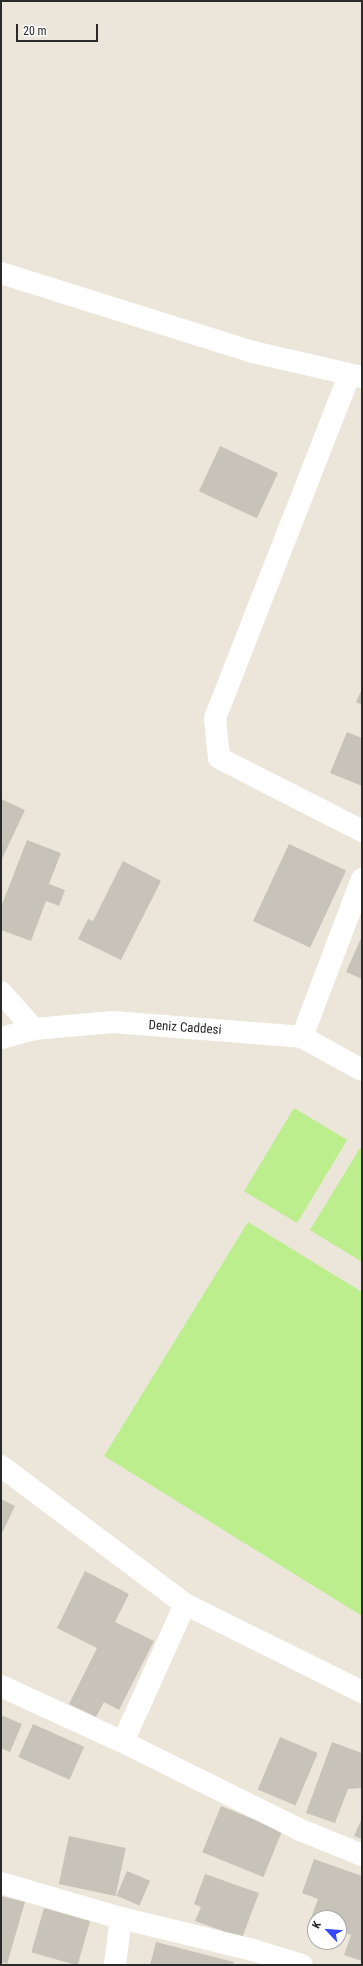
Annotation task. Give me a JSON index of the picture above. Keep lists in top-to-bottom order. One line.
{"streets":{"street":["Deniz Caddesi"]},"scale_bar":"20 m","north":"top left"}
